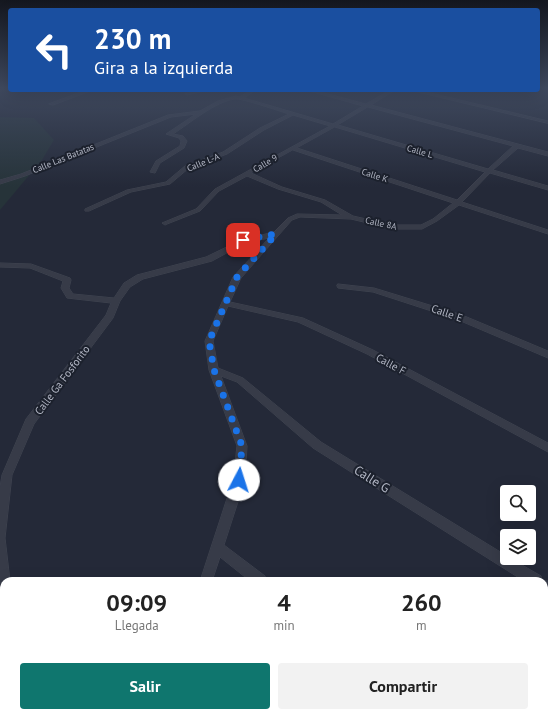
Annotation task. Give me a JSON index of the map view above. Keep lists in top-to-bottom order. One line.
{"streets":{"street":["Calle L","Calle Las Batatas","Calle L-A","Calle 9","Calle K","Calle 8A","Calle E","Calle F","Calle Ga Fosforito","Calle G"]},"crossings":[["Calle L","Calle 9"],["Calle L","Calle 8A"],["Calle 9","Calle K"],["Calle 9","Calle 8A"],["Calle K","Calle 8A"]],"page":{"turn":["230 m","Gira a la izquierda"],"eta":["09:09","Llegada","4","min","260","m"],"buttons":["Salir","Compartir"]}}
